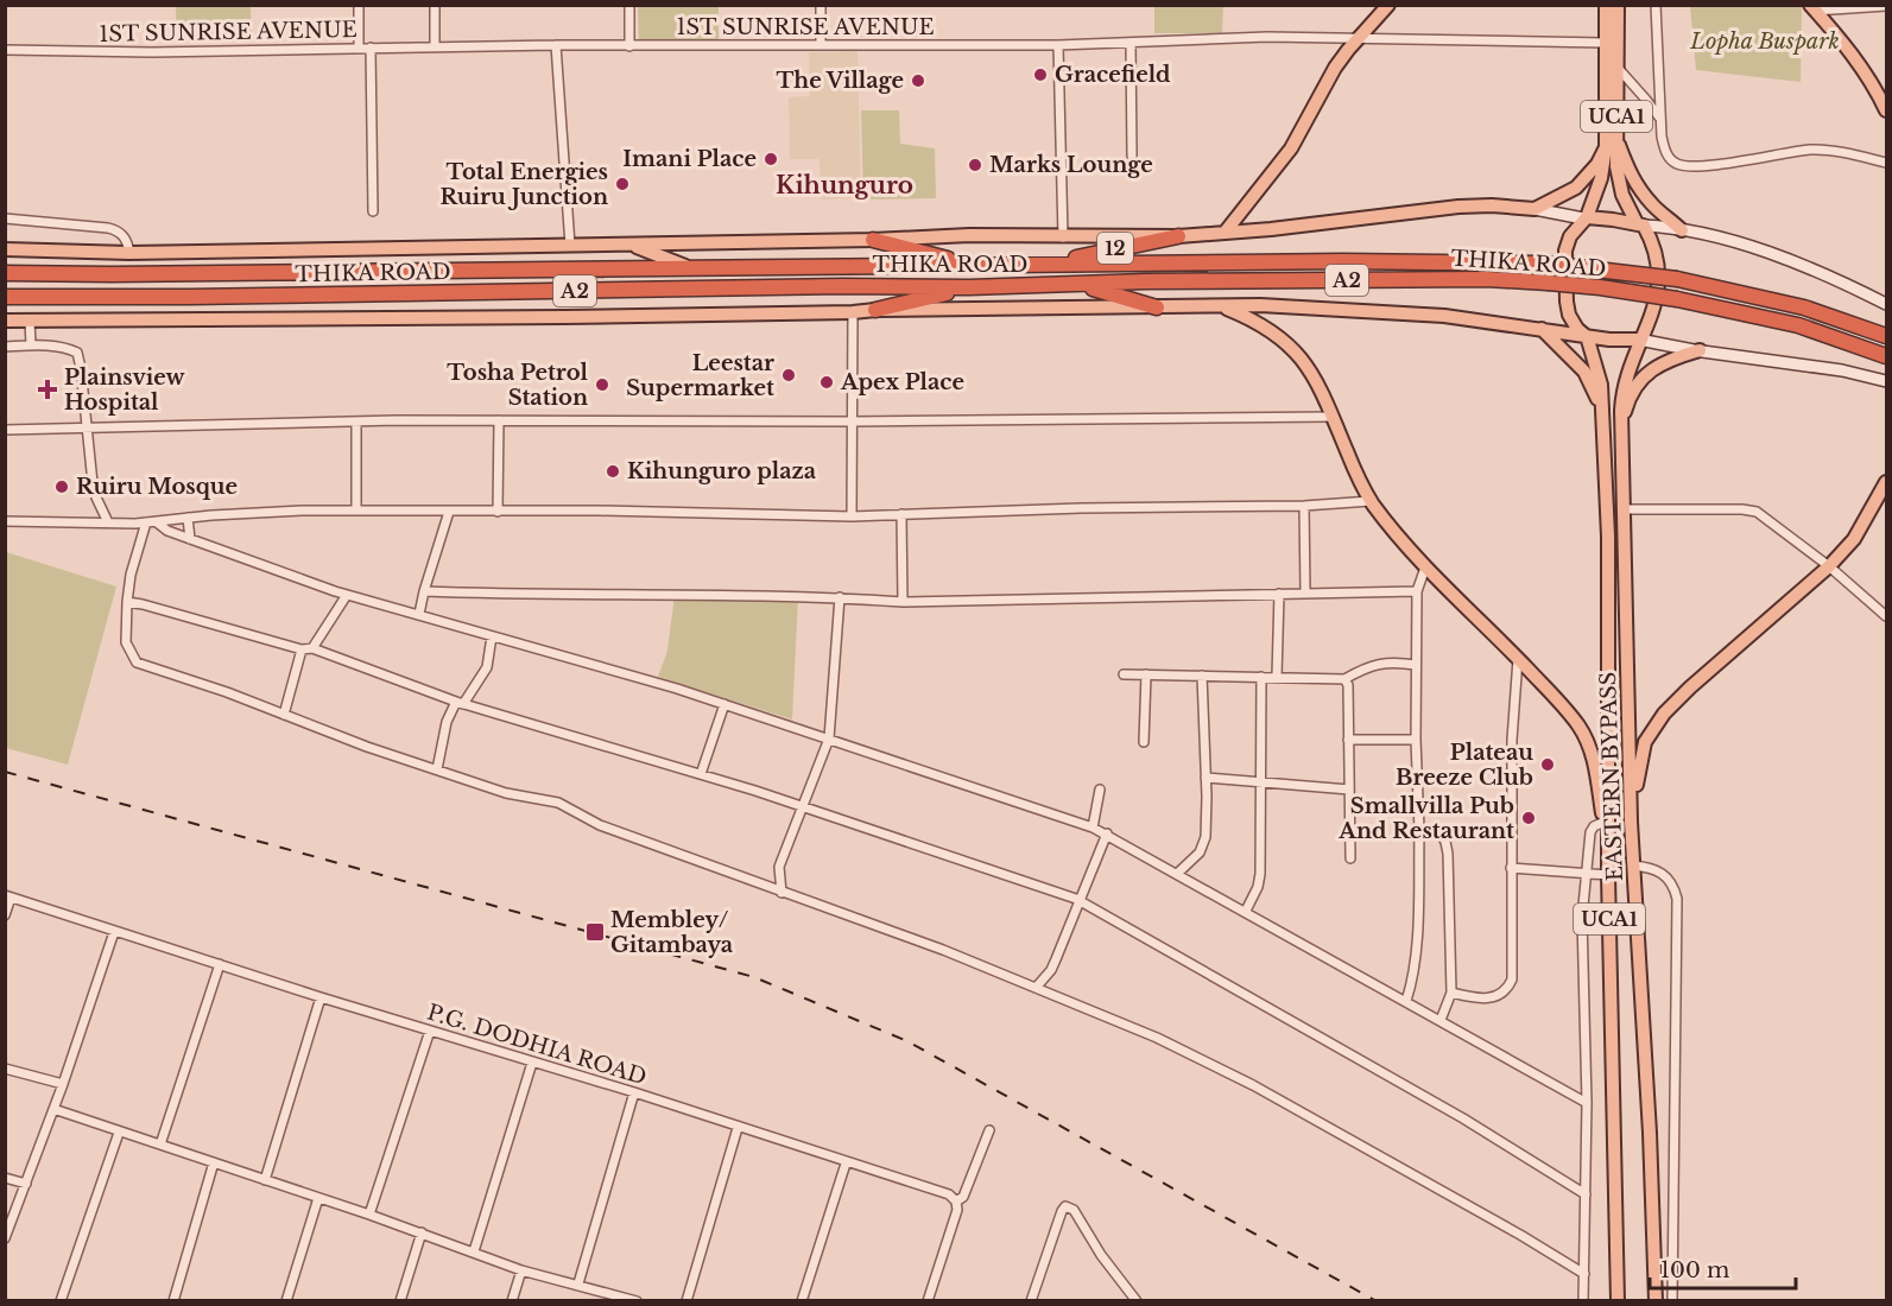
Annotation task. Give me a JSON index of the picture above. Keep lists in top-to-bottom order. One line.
{"streets":{"highway":["12","THIKA ROAD","A2"],"main road":["UCA1","EASTERN BYPASS"],"street":["1ST SUNRISE AVENUE","P.G. DODHIA ROAD"]},"crossings":[["1ST SUNRISE AVENUE","UCA1"],["UCA1","THIKA ROAD"],["UCA1","EASTERN BYPASS"],["12","THIKA ROAD"],["THIKA ROAD","EASTERN BYPASS"]],"districts":["Kihunguro"],"parks":["Lopha Buspark"],"places":{"other":["Gracefield","The Village","Imani Place","Marks Lounge","Total Energies Ruiru Junction","Leestar Supermarket","Apex Place","Tosha Petrol Station","Kihunguro plaza","Ruiru Mosque","Plateau Breeze Club","Smallvilla Pub And Restaurant"],"health":["Plainsview Hospital"],"transit":["Membley/ Gitambaya"]},"scale_bar":"100 m"}
